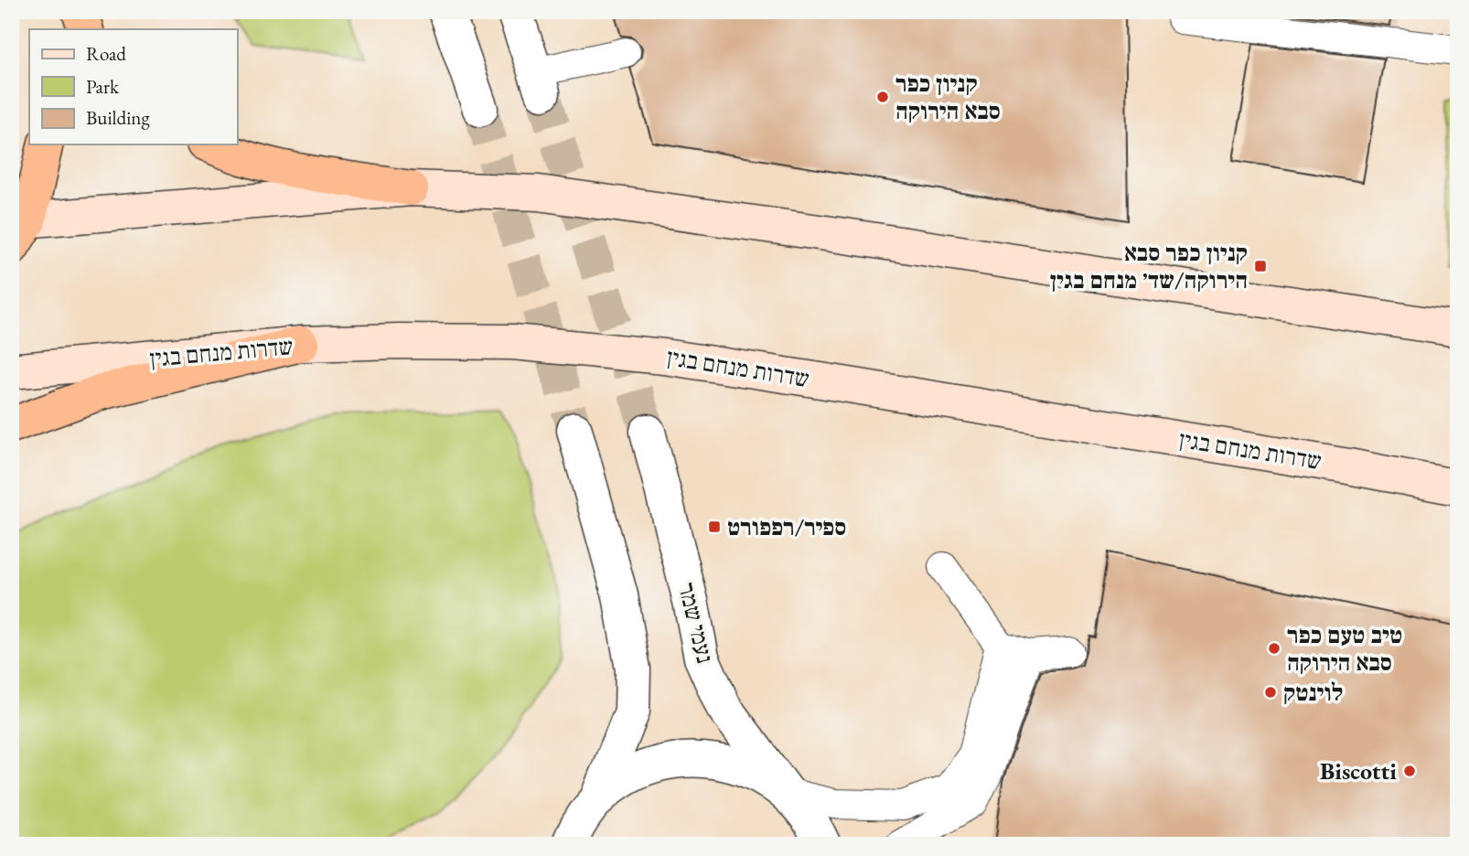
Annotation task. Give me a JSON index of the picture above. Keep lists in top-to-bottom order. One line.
{"streets":{"main road":["שדרות מנחם בגין"],"street":["נעמי שמר"]},"places":{"other":["קניון כפר סבא הירוקה","טיב טעם כפר סבא הירוקה","לוינטק","Biscotti"],"transit":["קניון כפר סבא הירוקה/שד׳ מנחם בגין","ספיר/רפפורט"]},"legend":["Road","Park","Building"]}
